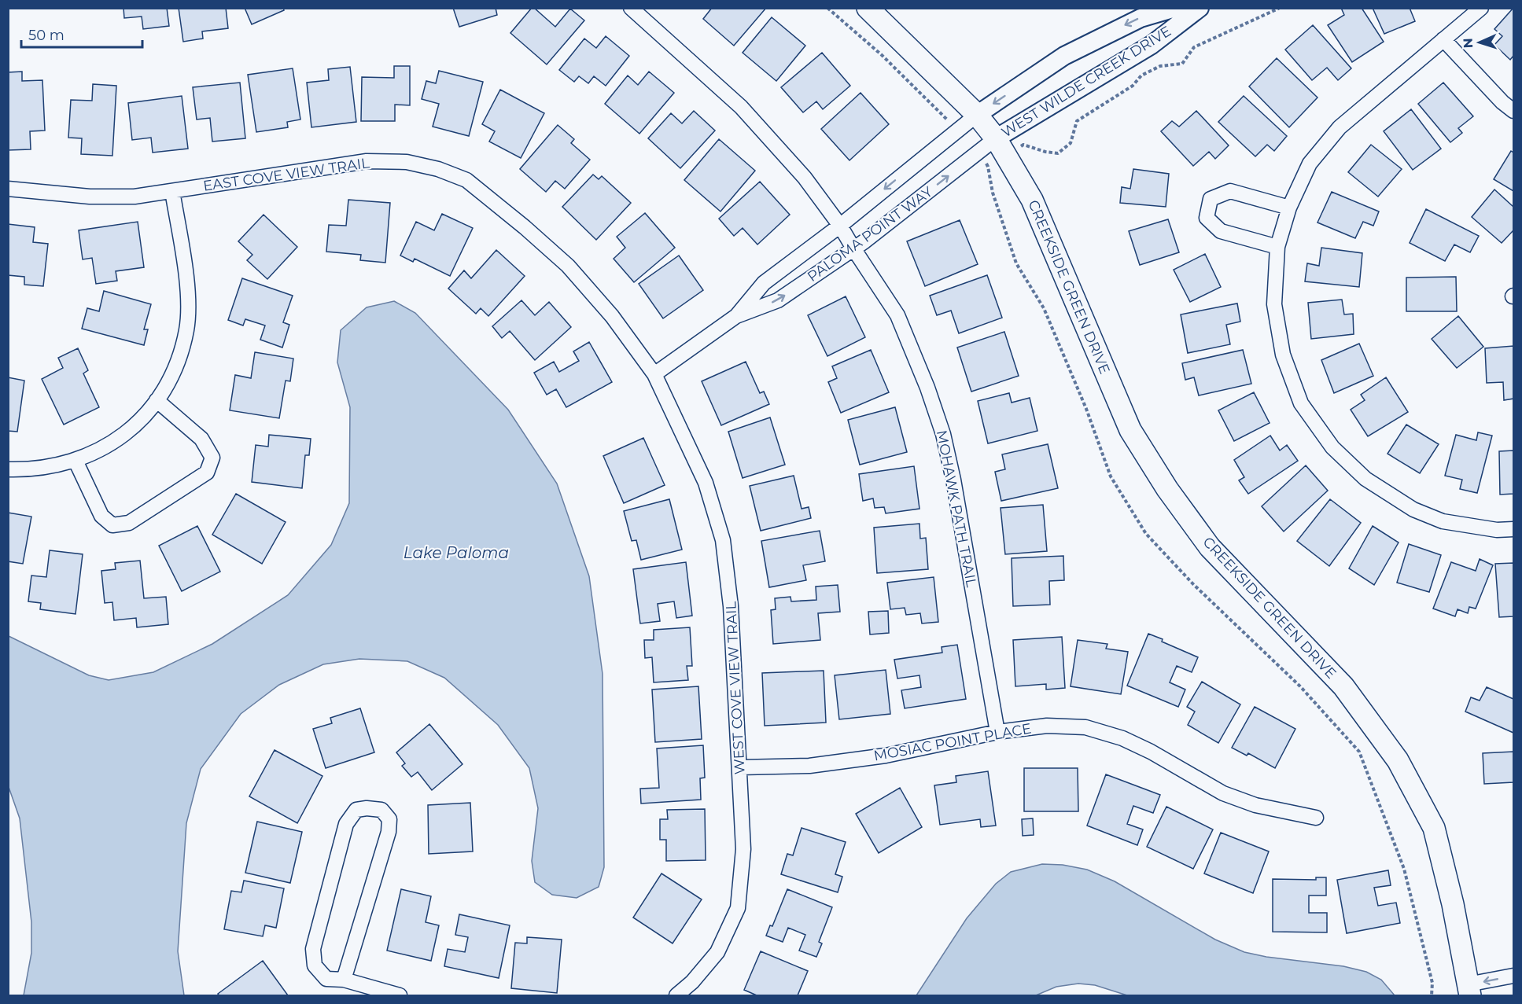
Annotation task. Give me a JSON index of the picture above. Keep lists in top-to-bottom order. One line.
{"streets":{"main road":["CREEKSIDE GREEN DRIVE"],"street":["WEST WILDE CREEK DRIVE","EAST COVE VIEW TRAIL","PALOMA POINT WAY","MOHAWK PATH TRAIL","WEST COVE VIEW TRAIL","MOSIAC POINT PLACE"]},"crossings":[["WEST WILDE CREEK DRIVE","PALOMA POINT WAY"],["WEST WILDE CREEK DRIVE","CREEKSIDE GREEN DRIVE"],["EAST COVE VIEW TRAIL","PALOMA POINT WAY"],["EAST COVE VIEW TRAIL","WEST COVE VIEW TRAIL"],["PALOMA POINT WAY","CREEKSIDE GREEN DRIVE"],["PALOMA POINT WAY","MOHAWK PATH TRAIL"],["PALOMA POINT WAY","WEST COVE VIEW TRAIL"],["MOHAWK PATH TRAIL","MOSIAC POINT PLACE"],["WEST COVE VIEW TRAIL","MOSIAC POINT PLACE"]],"water":["Lake Paloma"],"scale_bar":"50 m","north":"left"}
